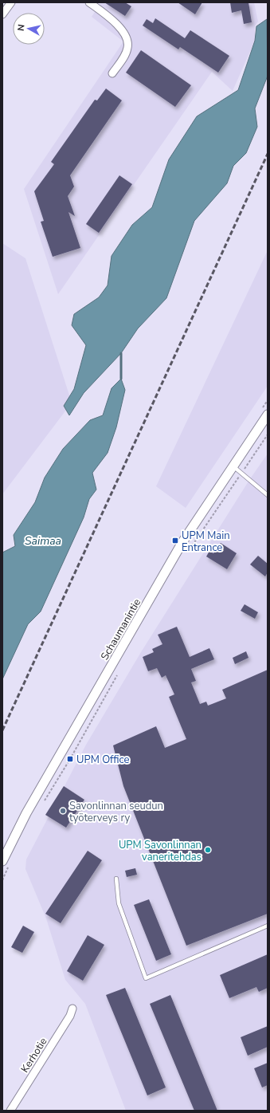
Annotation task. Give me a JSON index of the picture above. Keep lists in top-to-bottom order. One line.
{"streets":{"street":["Schaumanintie","Kerhotie"]},"water":["Saimaa"],"places":{"transit":["UPM Main Entrance","UPM Office"],"other":["Savonlinnan seudun työterveys ry","UPM Savonlinnan vaneritehdas"]},"north":"left"}
